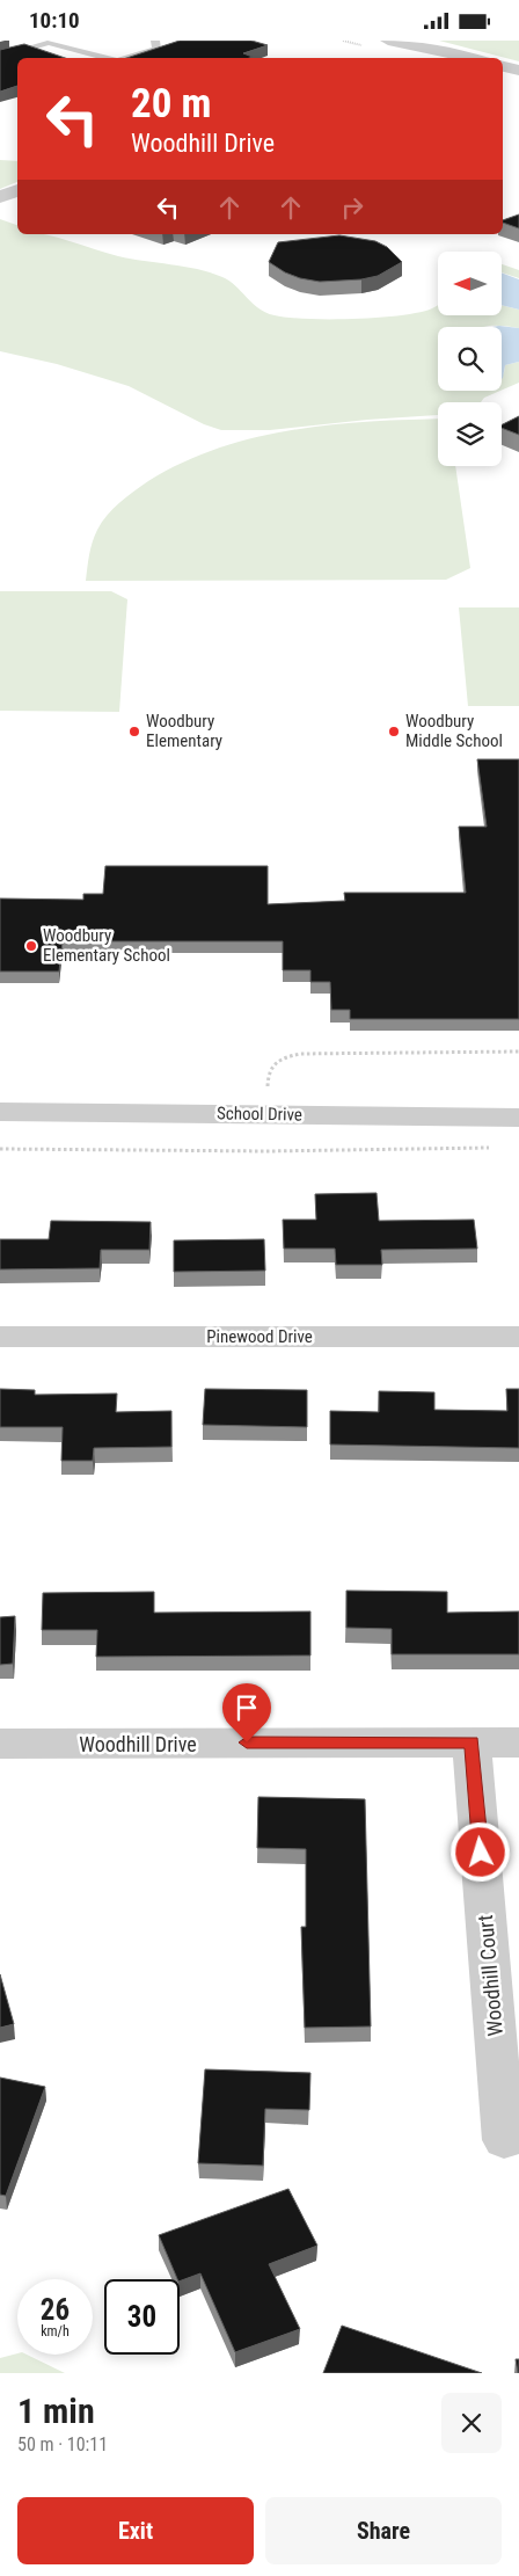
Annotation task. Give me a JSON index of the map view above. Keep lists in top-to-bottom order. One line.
{"streets":{"street":["School Drive","Pinewood Drive","Woodhill Drive","Woodhill Court"]},"crossings":[["Woodhill Drive","Woodhill Court"]],"places":["Woodbury Elementary","Woodbury Middle School","Woodbury Elementary School"],"north":"left","page":{"status":"10:10","turn":["20 m","Woodhill Drive"],"speed":"26 km/h","limit":"30","heading":["1 min","50 m · 10:11"],"buttons":["Exit","Share"]}}
